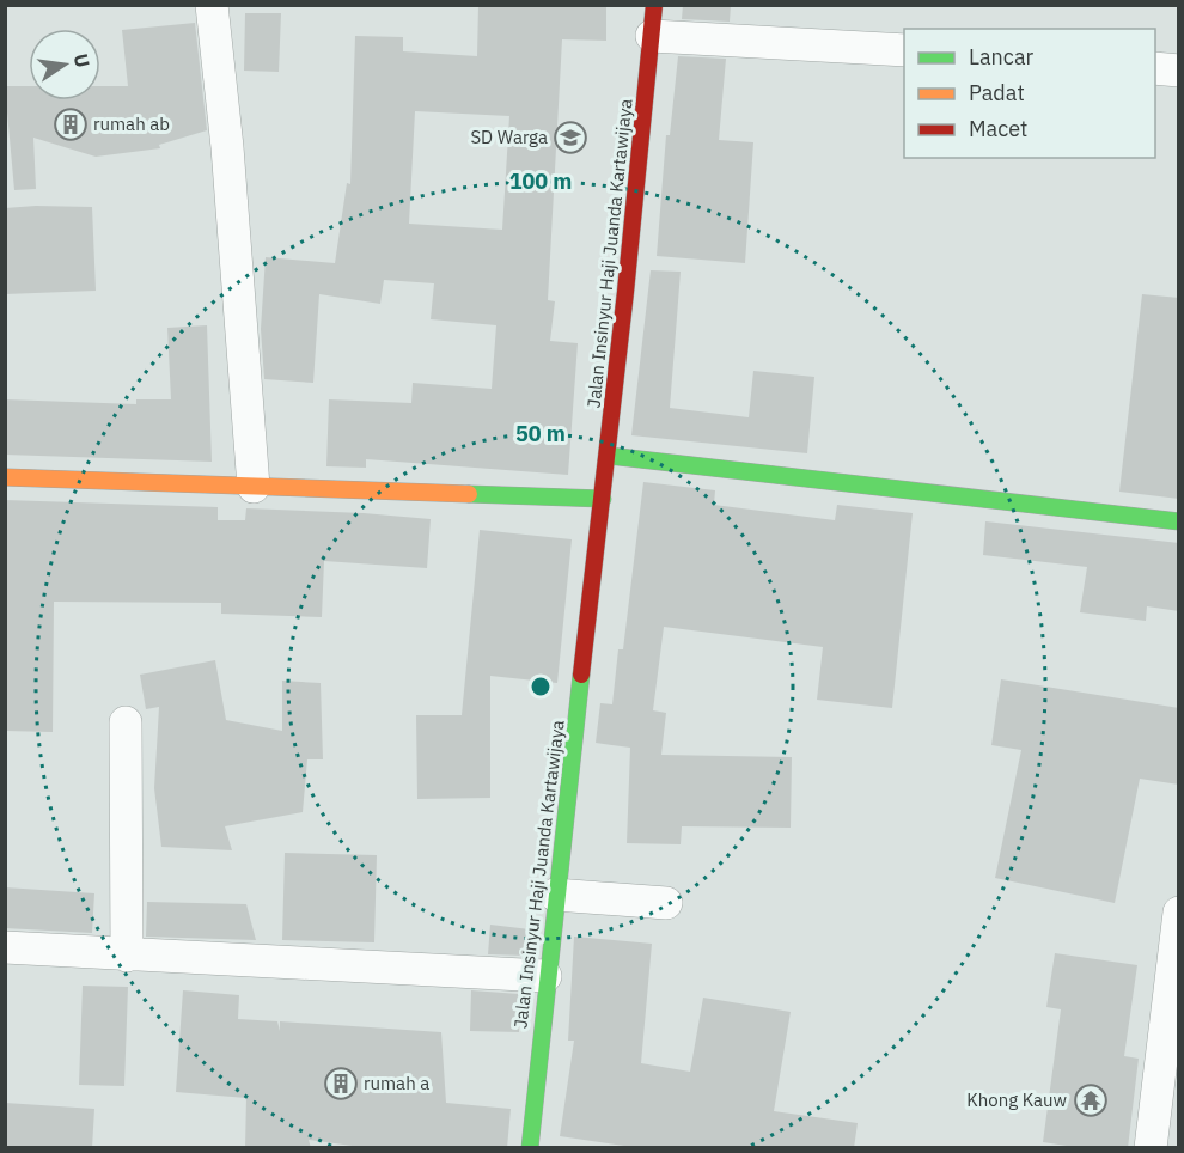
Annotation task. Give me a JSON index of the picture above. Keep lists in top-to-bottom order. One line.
{"streets":{"street":["Jalan Insinyur Haji Juanda Kartawijaya"]},"places":{"building":["rumah ab","rumah a"],"school or university":["SD Warga"],"temple":["Khong Kauw"]},"legend":["Lancar","Padat","Macet"],"north":"right","rings":["100 m","50 m"]}
